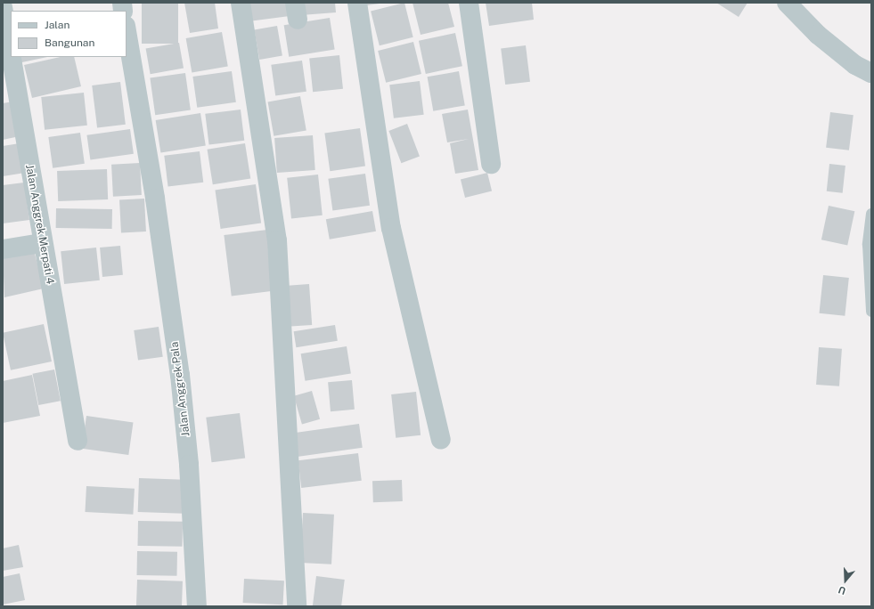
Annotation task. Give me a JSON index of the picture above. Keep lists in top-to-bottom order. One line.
{"streets":{"street":["Jalan Anggrek Merpati 4","Jalan Anggrek Pala"]},"legend":["Jalan","Bangunan"],"north":"bottom"}
